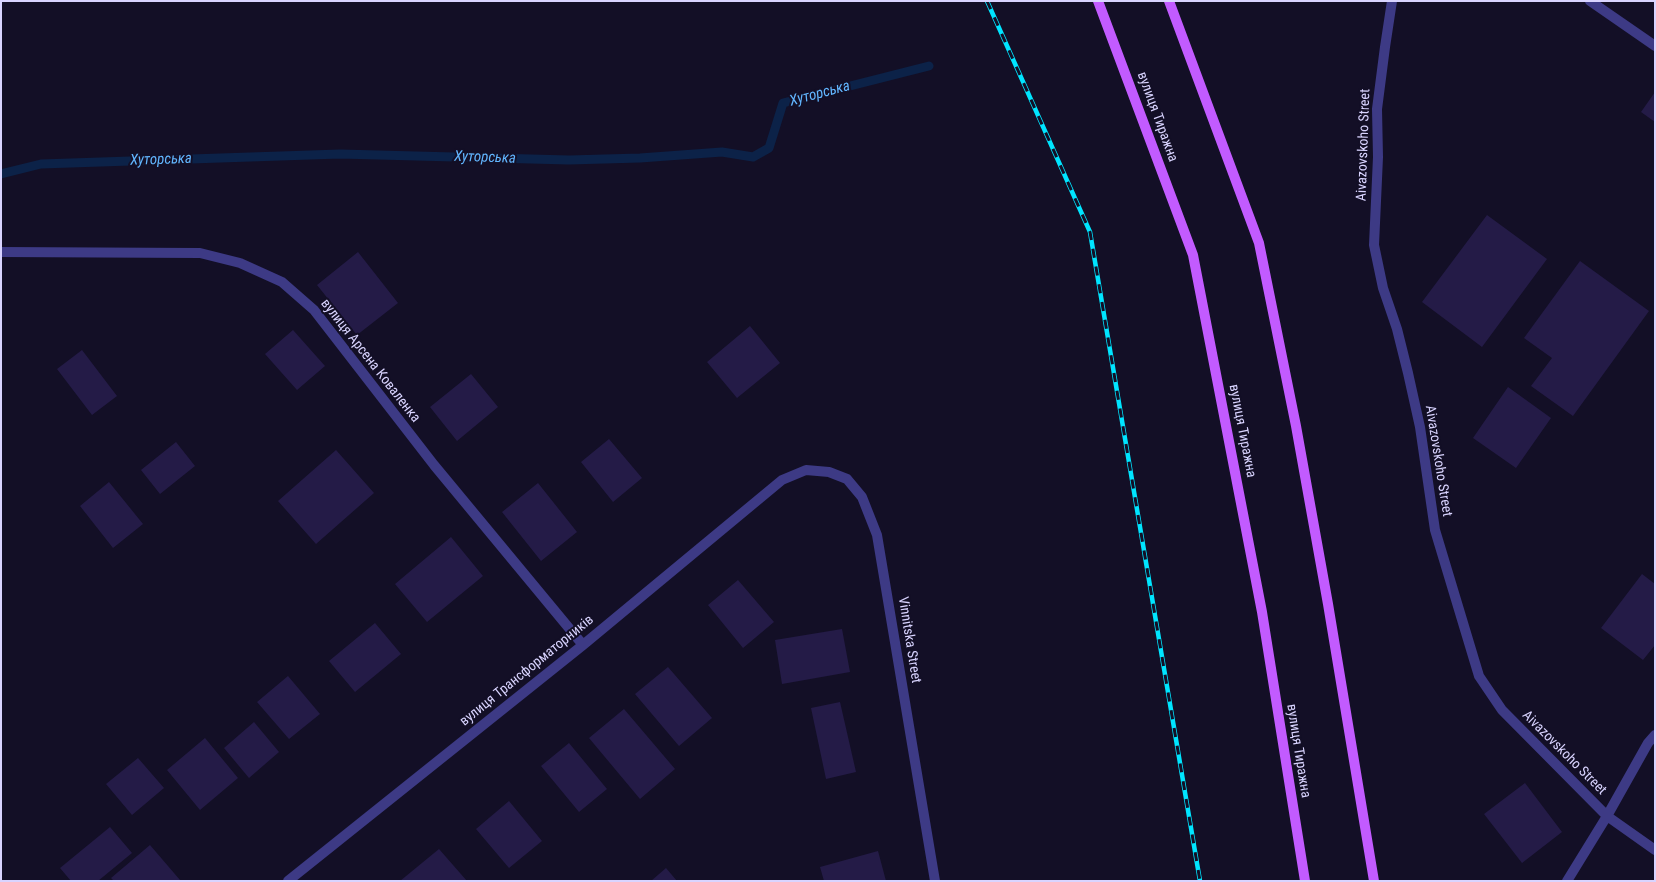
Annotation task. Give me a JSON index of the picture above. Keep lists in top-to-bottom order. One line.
{"streets":{"main road":["вулиця Тиражна"],"street":["Aivazovskoho Street","вулиця Арсена Коваленка","Vinnitska Street","вулиця Трансформаторників"]},"crossings":[["вулиця Арсена Коваленка","вулиця Трансформаторників"],["Vinnitska Street","вулиця Трансформаторників"]],"water":["Хуторська"]}
